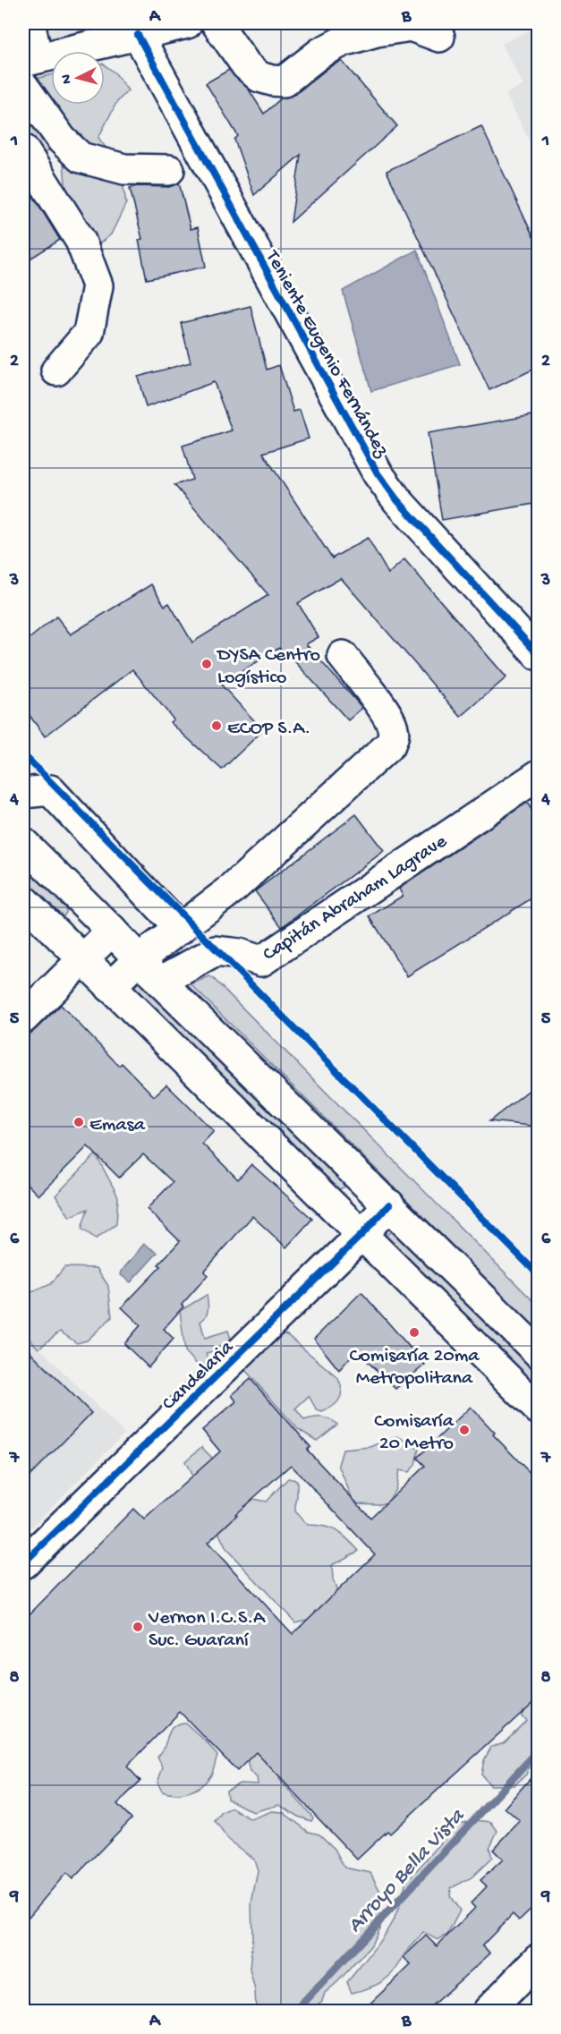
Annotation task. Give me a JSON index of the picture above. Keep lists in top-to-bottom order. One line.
{"streets":{"main road":["Teniente Eugenio Fernández","Capitán Abraham Lagrave","Candelaria"]},"water":["Arroyo Bella Vista"],"places":["DYSA Centro Logístico","ECOP S.A.","Emasa","Comisaría 20ma Metropolitana","Comisaría 20 Metro","Vernon I.C.S.A Suc. Guaraní"],"north":"left","grid":{"columns":["A","B"],"rows":["1","2","3","4","5","6","7","8","9"]}}
